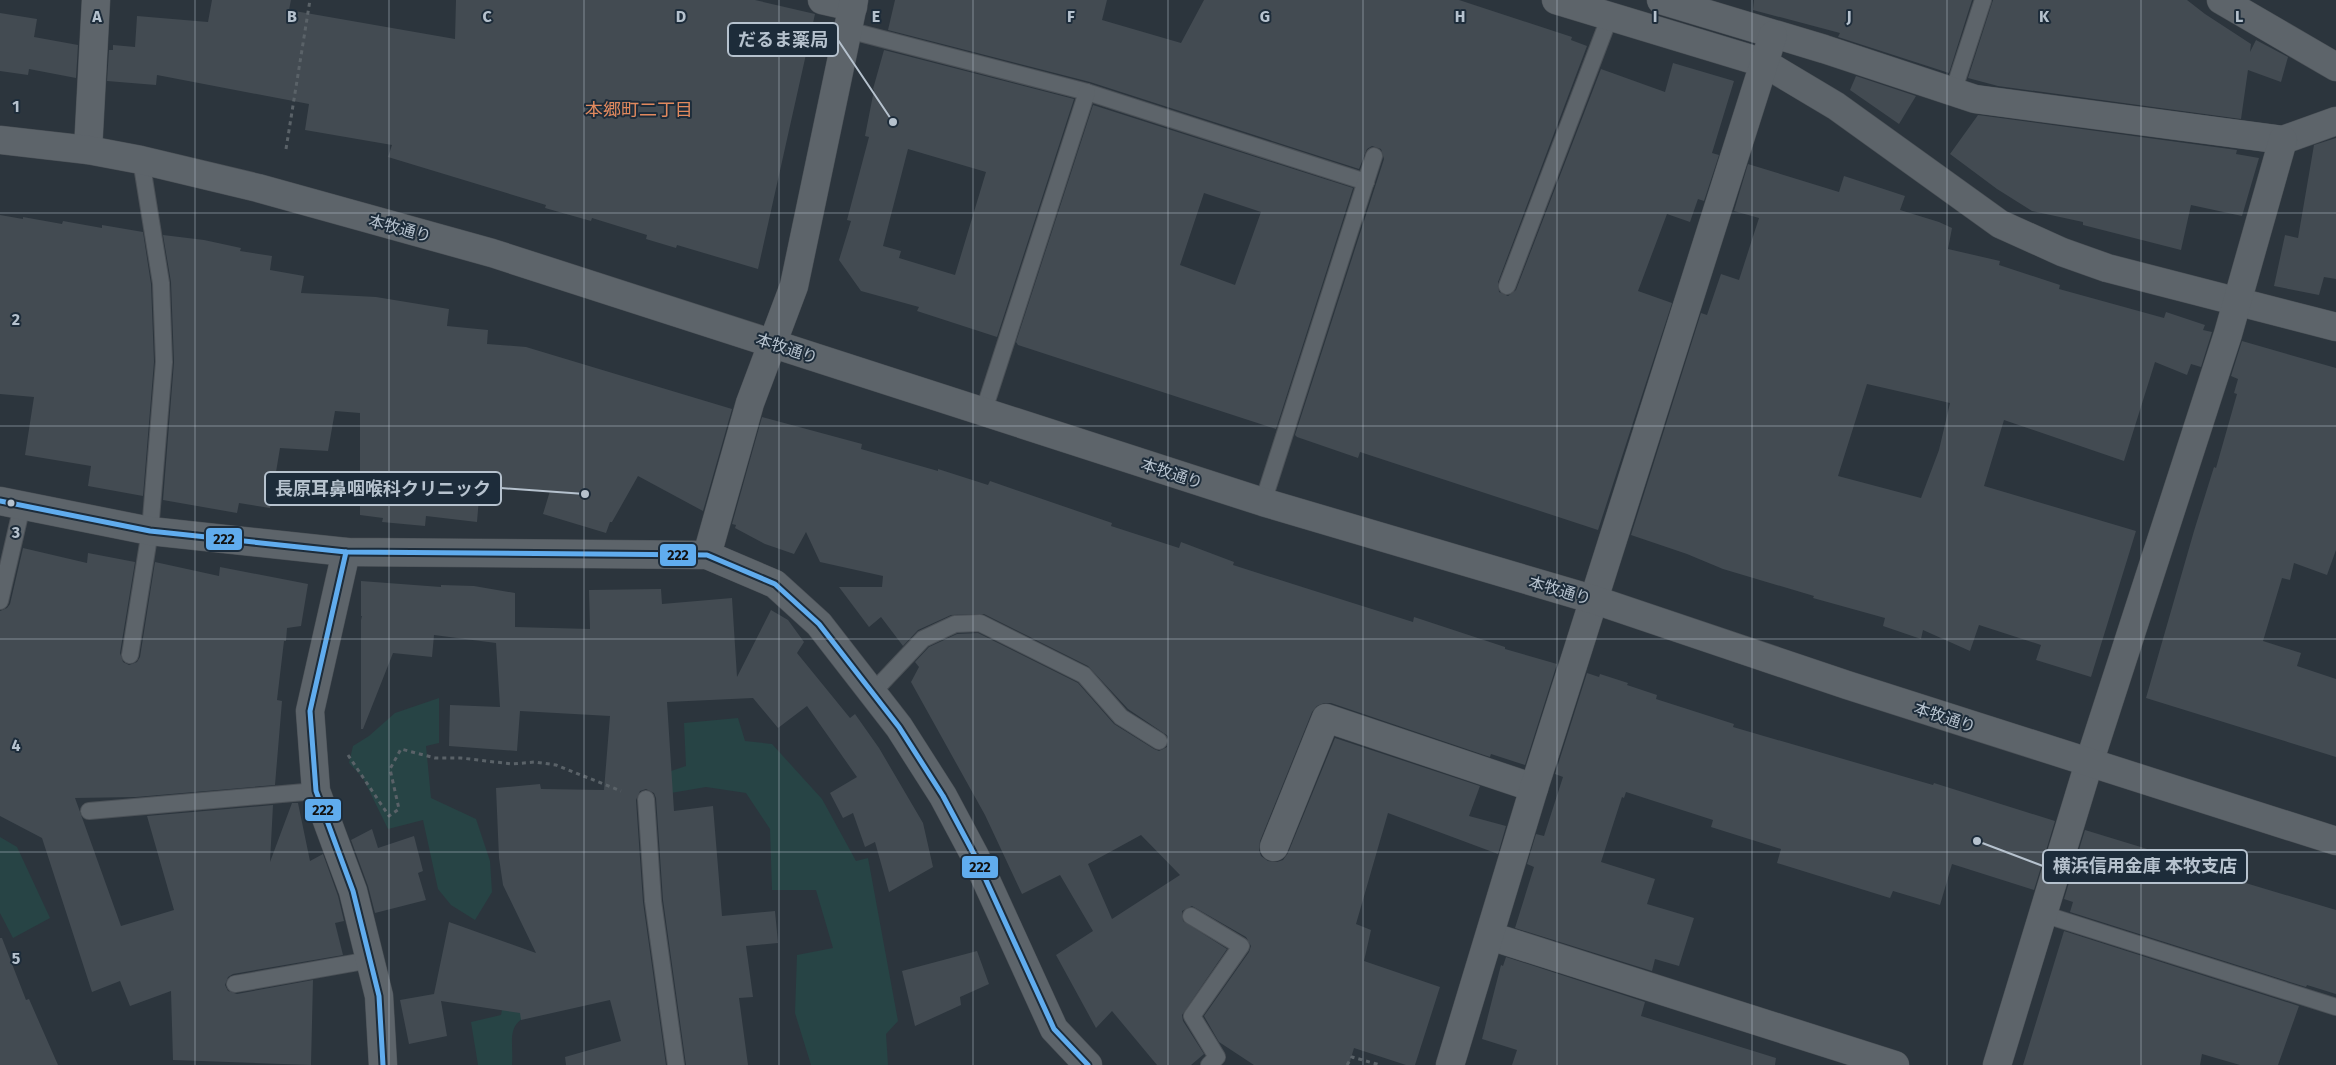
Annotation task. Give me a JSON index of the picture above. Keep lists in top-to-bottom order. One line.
{"streets":{"street":["本牧通り"]},"districts":["本郷町二丁目"],"places":["だるま薬局","長原耳鼻咽喉科クリニック","横浜信用金庫 本牧支店"],"lines":["transit line 222"],"grid":{"columns":["A","B","C","D","E","F","G","H","I","J","K","L"],"rows":["1","2","3","4","5"]}}
